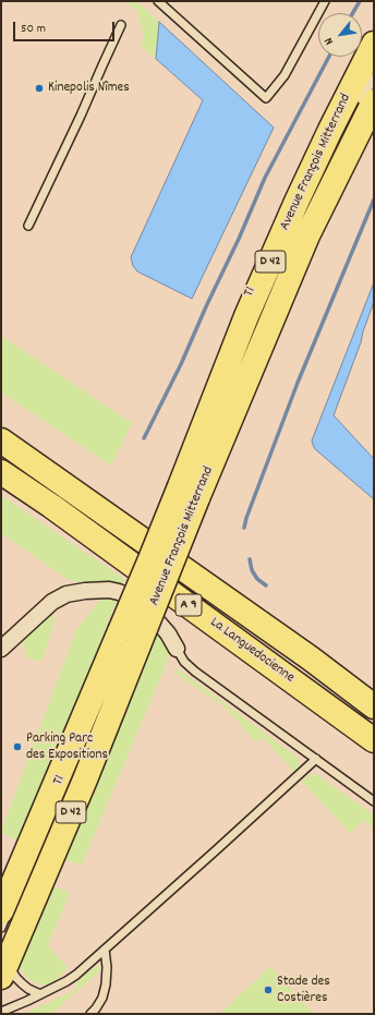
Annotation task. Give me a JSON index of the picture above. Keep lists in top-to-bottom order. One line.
{"streets":{"main road":["Avenue François Mitterrand","D 42","A 9","La Languedocienne"],"lane":["T1"]},"crossings":[["Avenue François Mitterrand","T1"]],"places":["Kinepolis Nîmes","Parking Parc des Expositions","Stade des Costières"],"scale_bar":"50 m","north":"bottom left"}
